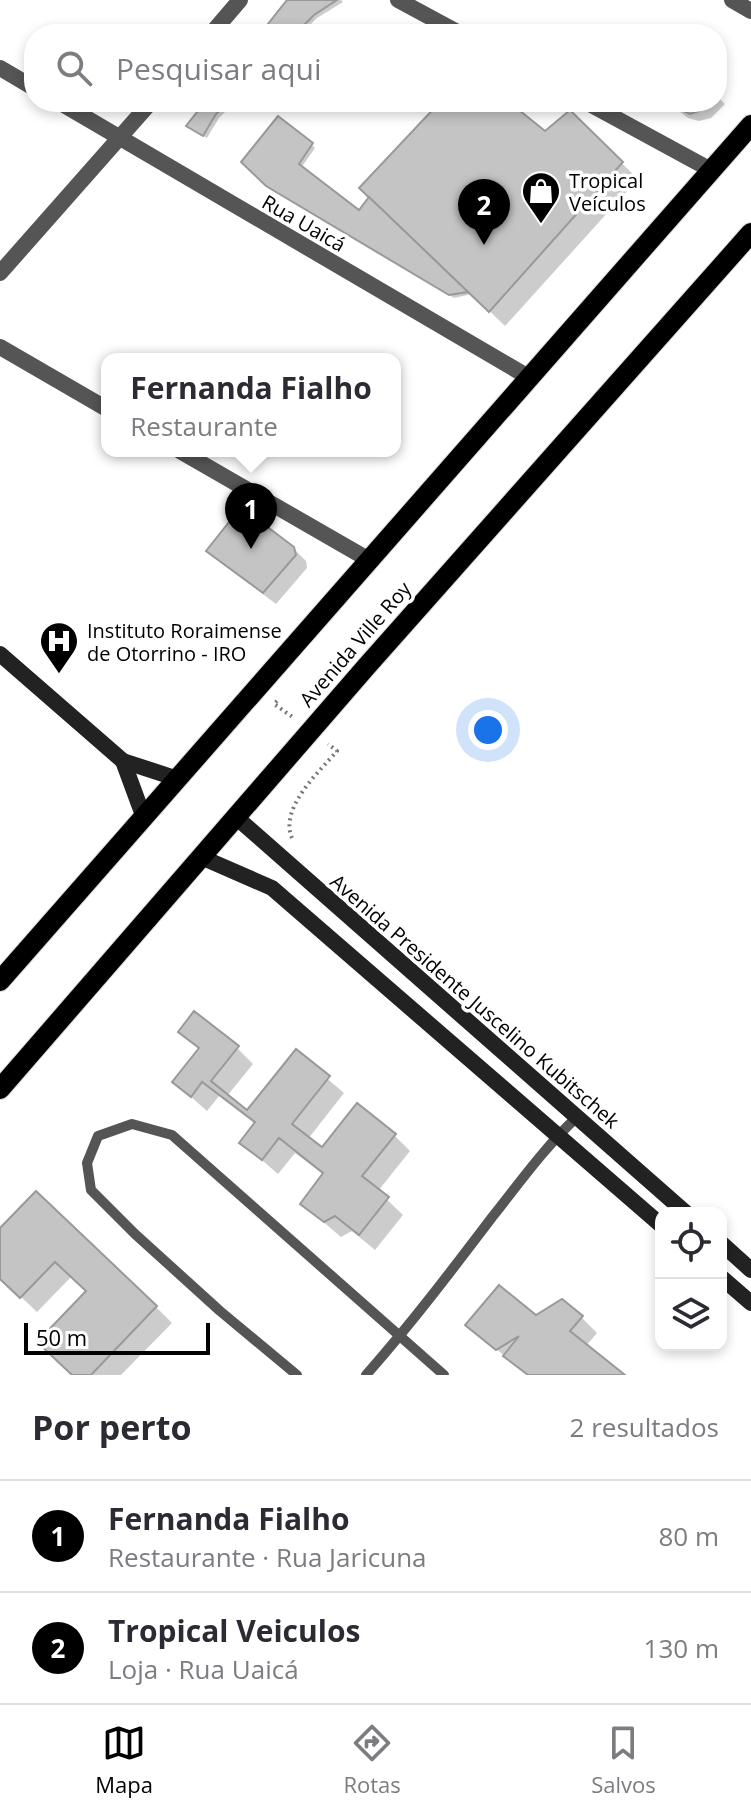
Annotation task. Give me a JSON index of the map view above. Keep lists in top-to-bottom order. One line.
{"streets":{"main road":["Avenida Ville Roy","Avenida Presidente Juscelino Kubitschek"],"street":["Rua Uaicá"]},"crossings":[["Avenida Ville Roy","Avenida Presidente Juscelino Kubitschek"]],"places":{"shop":["Tropical Veículos"],"hospital":["Instituto Roraimense de Otorrino - IRO"]},"scale_bar":"50 m","page":{"search":"Pesquisar aqui","pins":["2","1"],"popup":["Fernanda Fialho","Restaurante"],"scale":"50 m","heading":["Por perto","2 resultados"],"list":[{"mark":"1","name":"Fernanda Fialho","note":"Restaurante · Rua Jaricuna","value":"80 m"},{"mark":"2","name":"Tropical Veiculos","note":"Loja · Rua Uaicá","value":"130 m"}],"nav":["Mapa","Rotas","Salvos"]}}
